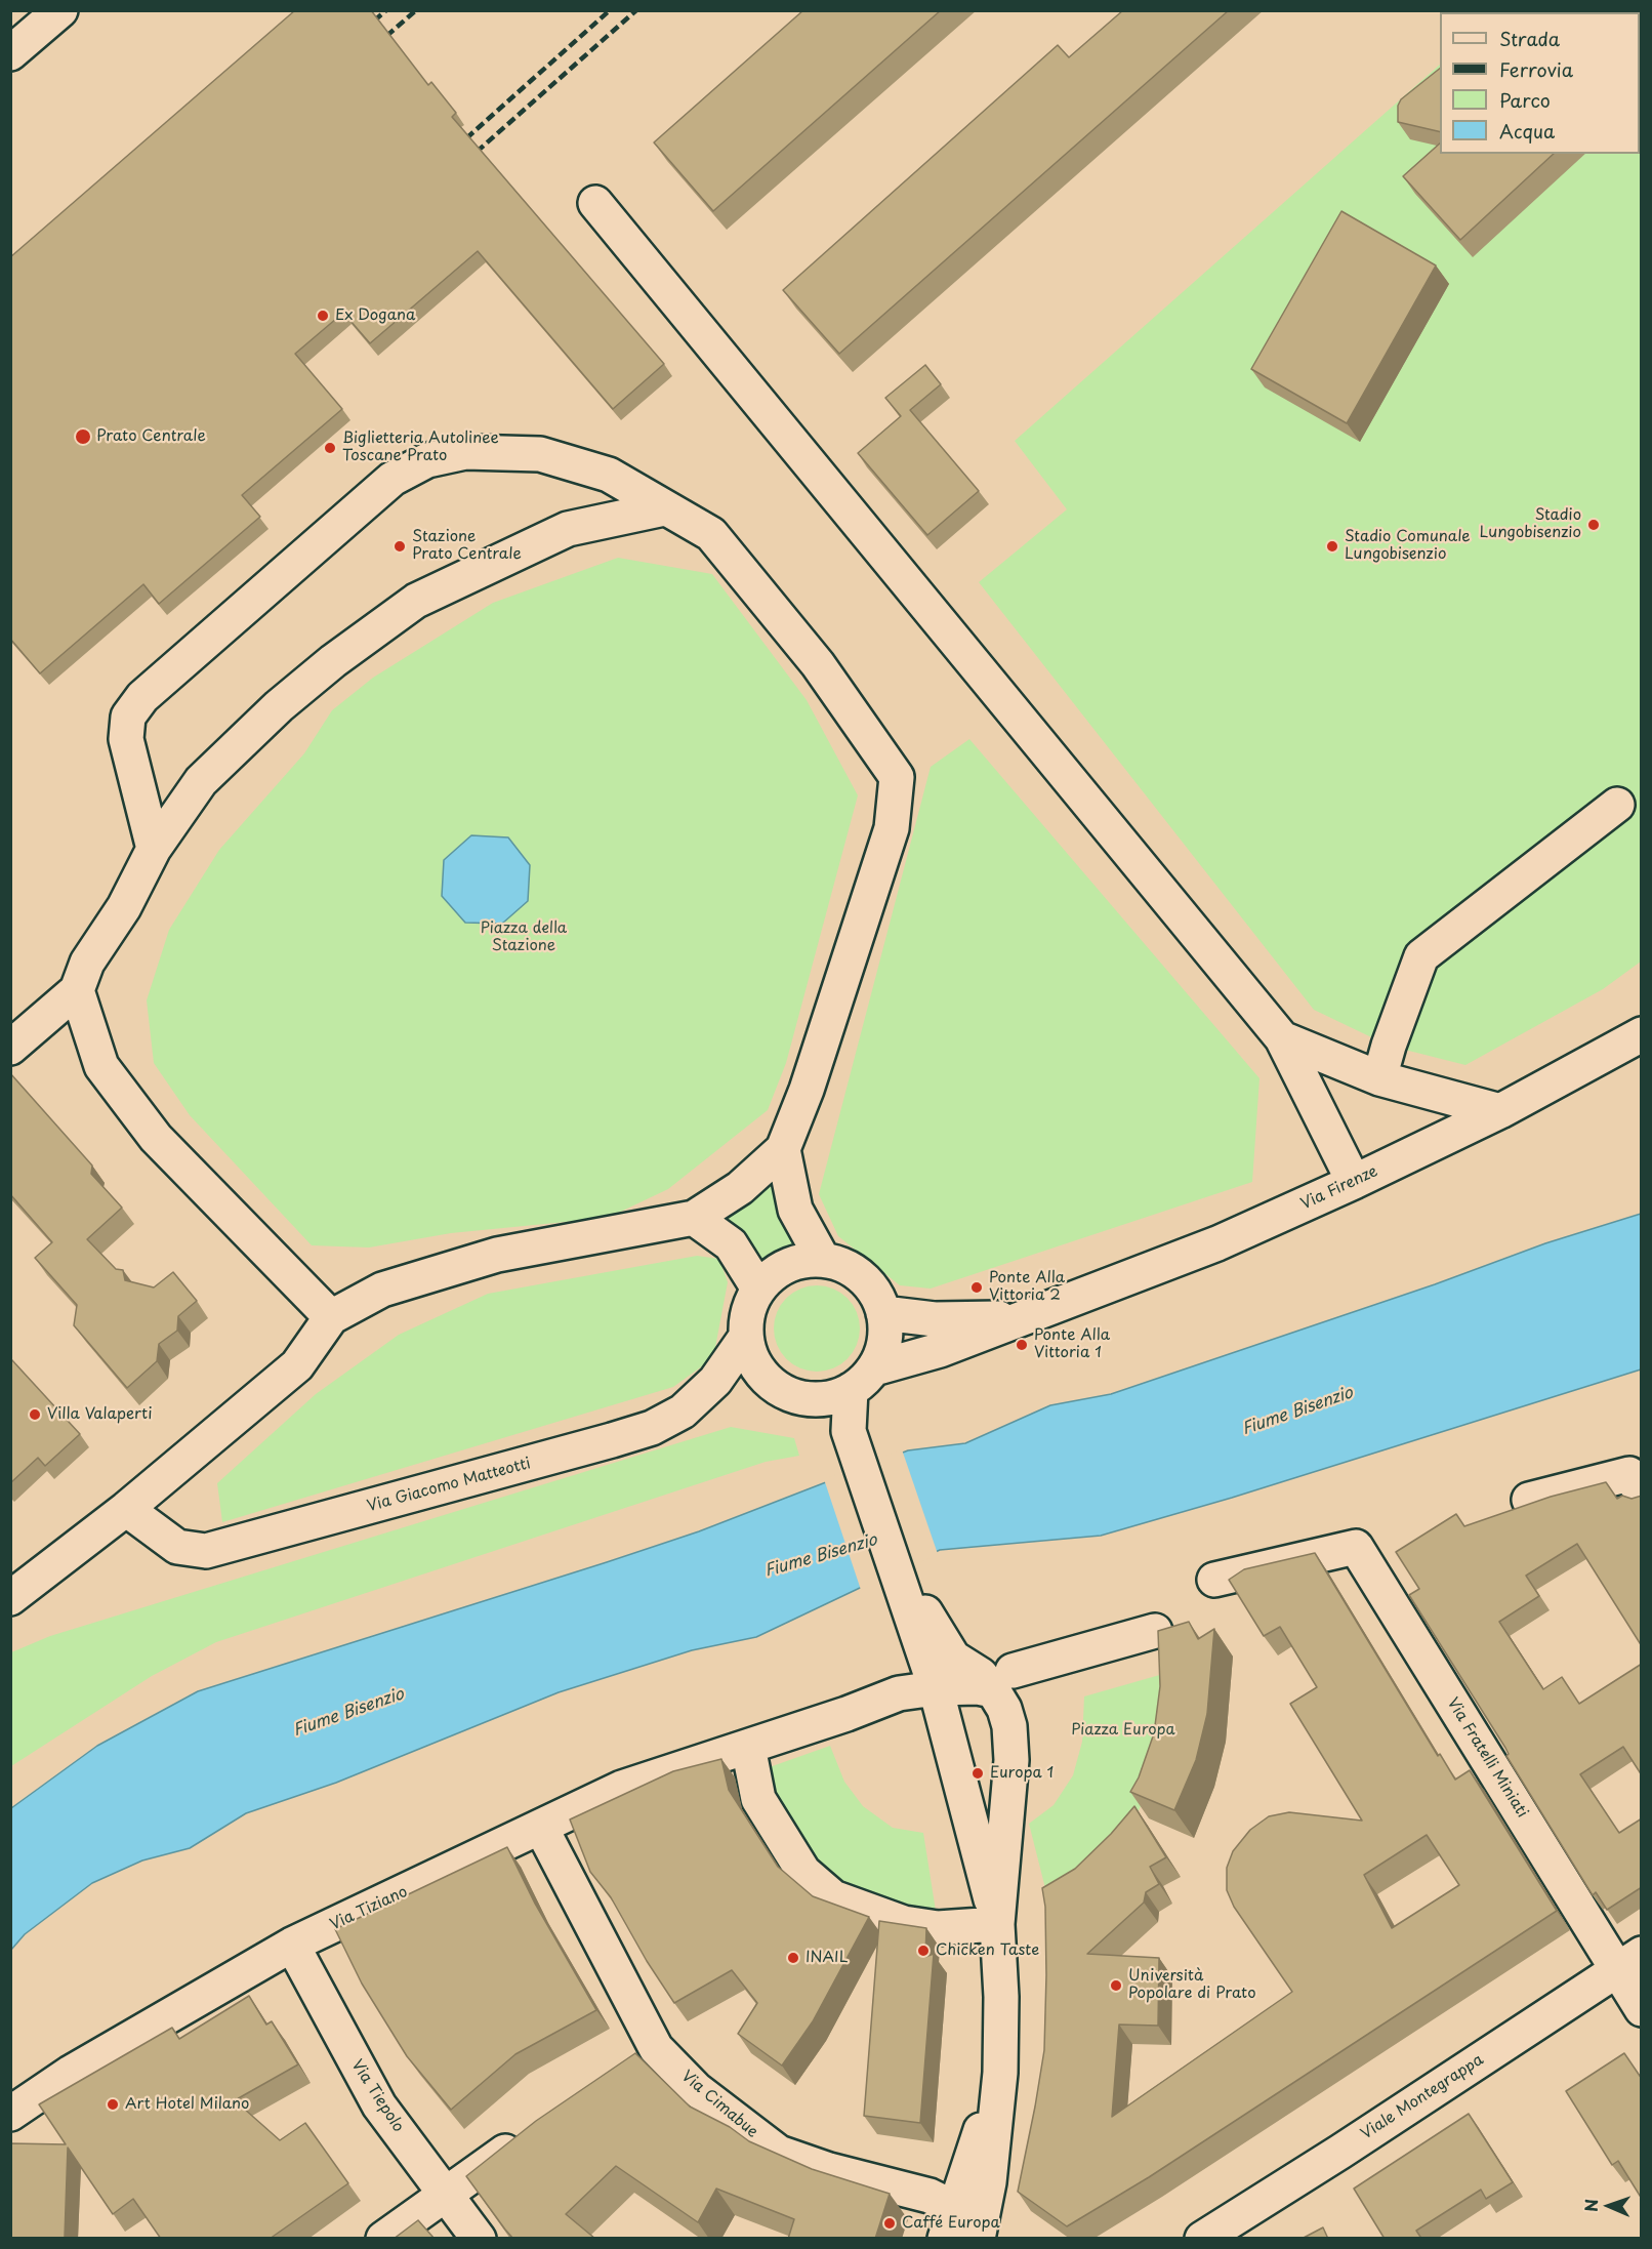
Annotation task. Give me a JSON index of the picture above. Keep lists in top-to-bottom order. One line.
{"streets":{"street":["Via Firenze","Via Giacomo Matteotti","Via Fratelli Miniati","Via Tiziano","Via Tiepolo","Viale Montegrappa","Via Cimabue"]},"crossings":[["Via Firenze","Via Giacomo Matteotti"],["Via Fratelli Miniati","Viale Montegrappa"],["Via Tiziano","Via Tiepolo"],["Via Tiziano","Via Cimabue"]],"water":["Fiume Bisenzio"],"parks":["Piazza della Stazione","Piazza Europa"],"places":["Ex Dogana","Prato Centrale","Biglietteria Autolinee Toscane Prato","Stadio Lungobisenzio","Stazione Prato Centrale","Stadio Comunale Lungobisenzio","Ponte Alla Vittoria 2","Ponte Alla Vittoria 1","Villa Valaperti","Europa 1","Chicken Taste","INAIL","Università Popolare di Prato","Art Hotel Milano","Caffé Europa"],"legend":["Strada","Ferrovia","Parco","Acqua"],"north":"left"}
